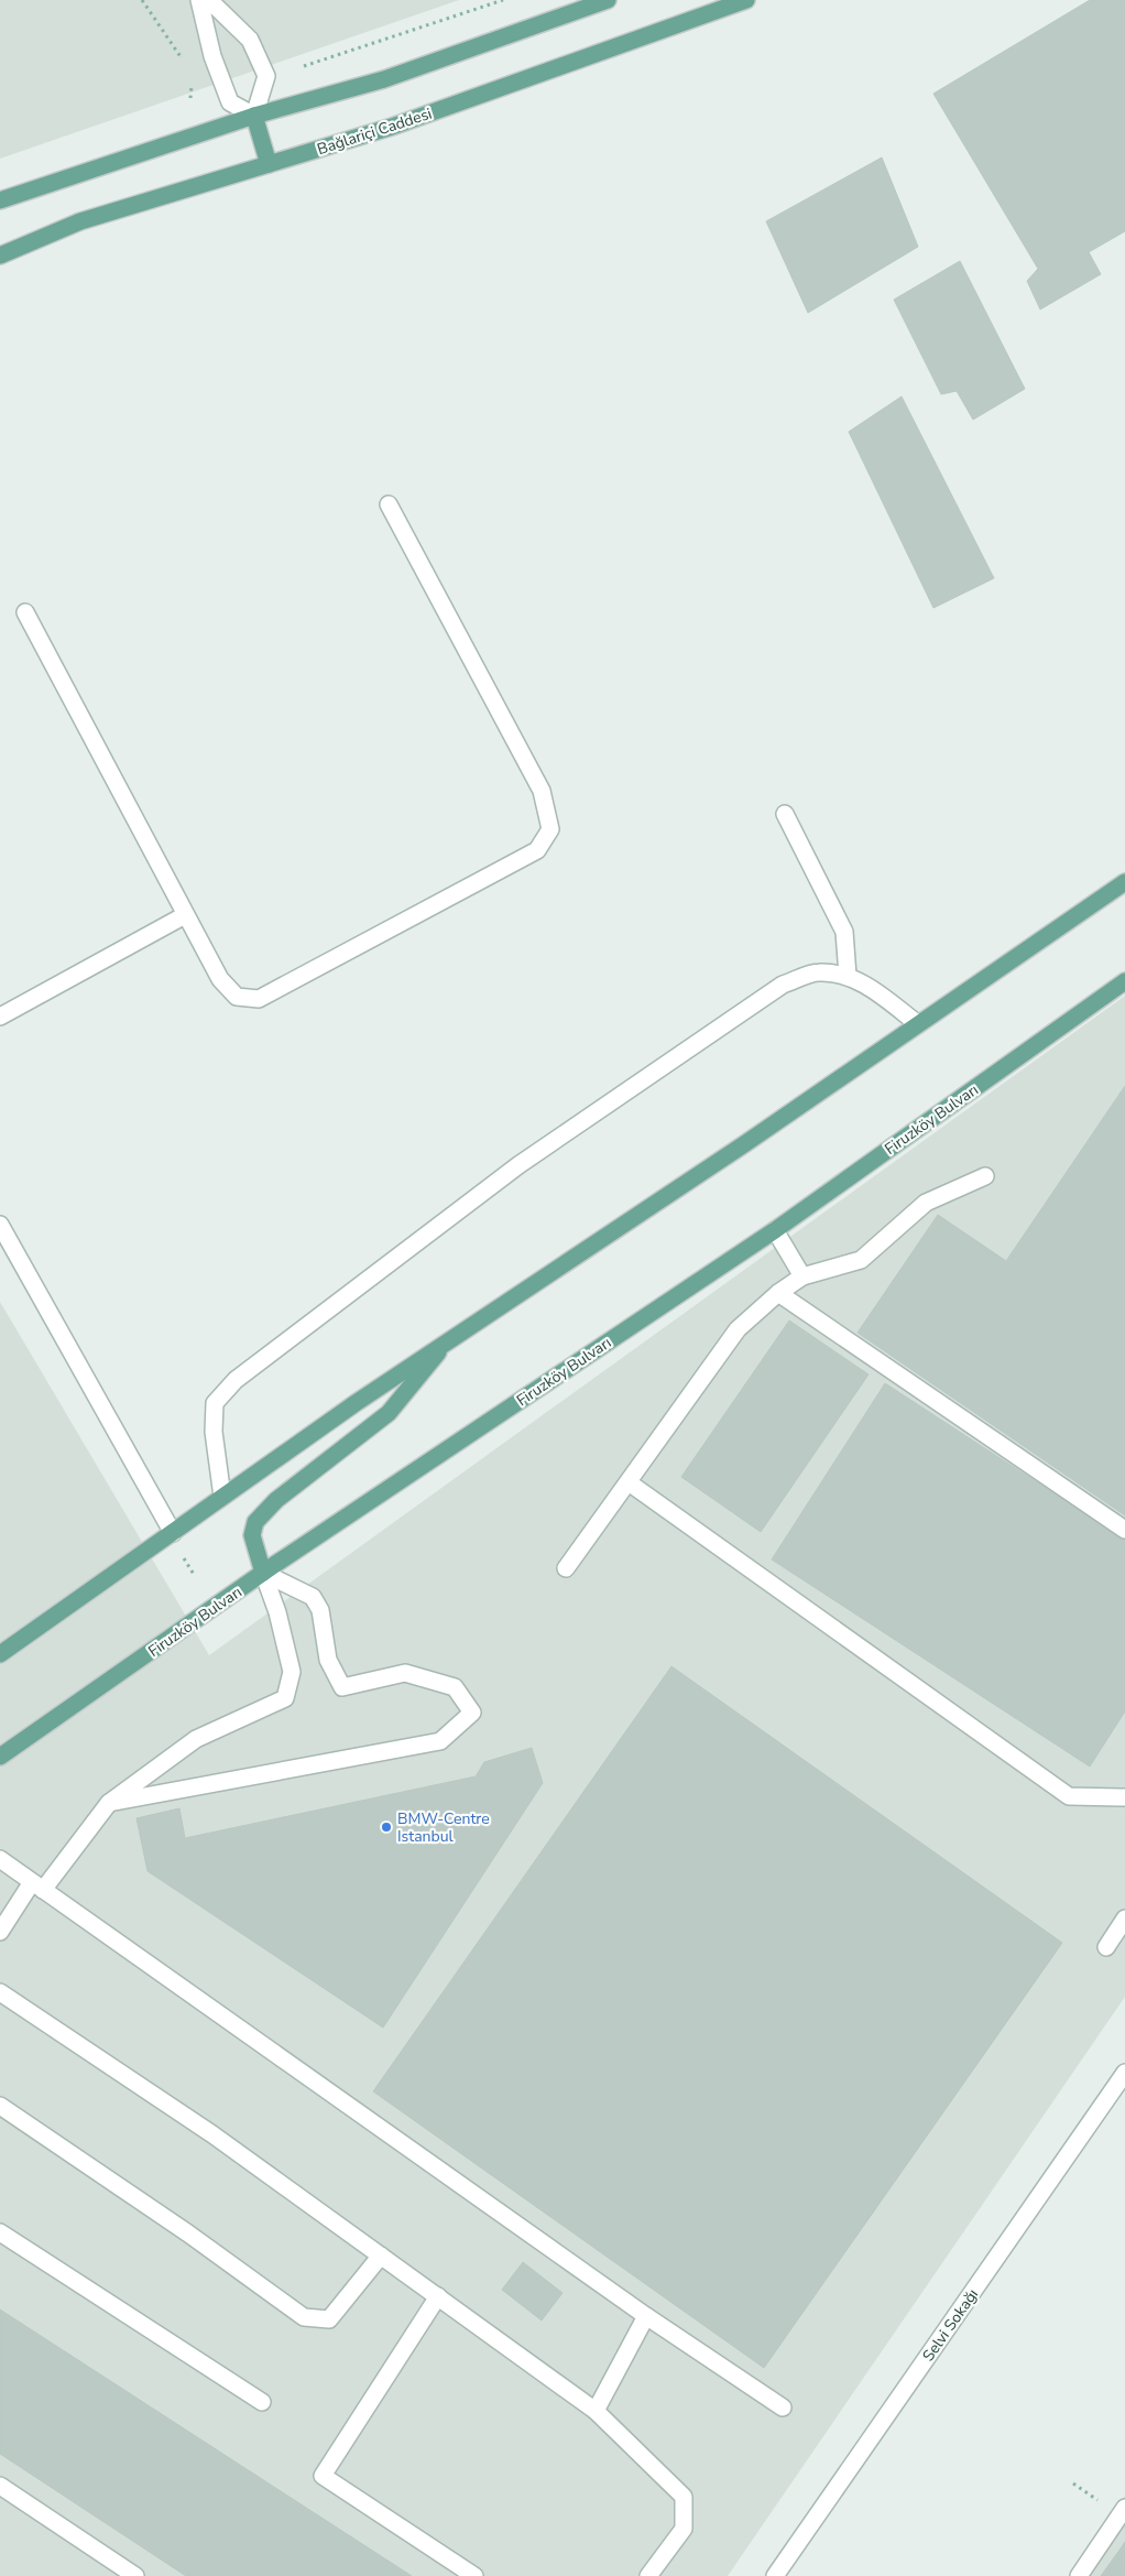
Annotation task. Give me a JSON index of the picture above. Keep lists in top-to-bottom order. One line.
{"streets":{"main road":["Bağlariçi Caddesi","Firuzköy Bulvarı"],"street":["Selvi Sokağı"]},"places":["BMW-Centre Istanbul"]}
